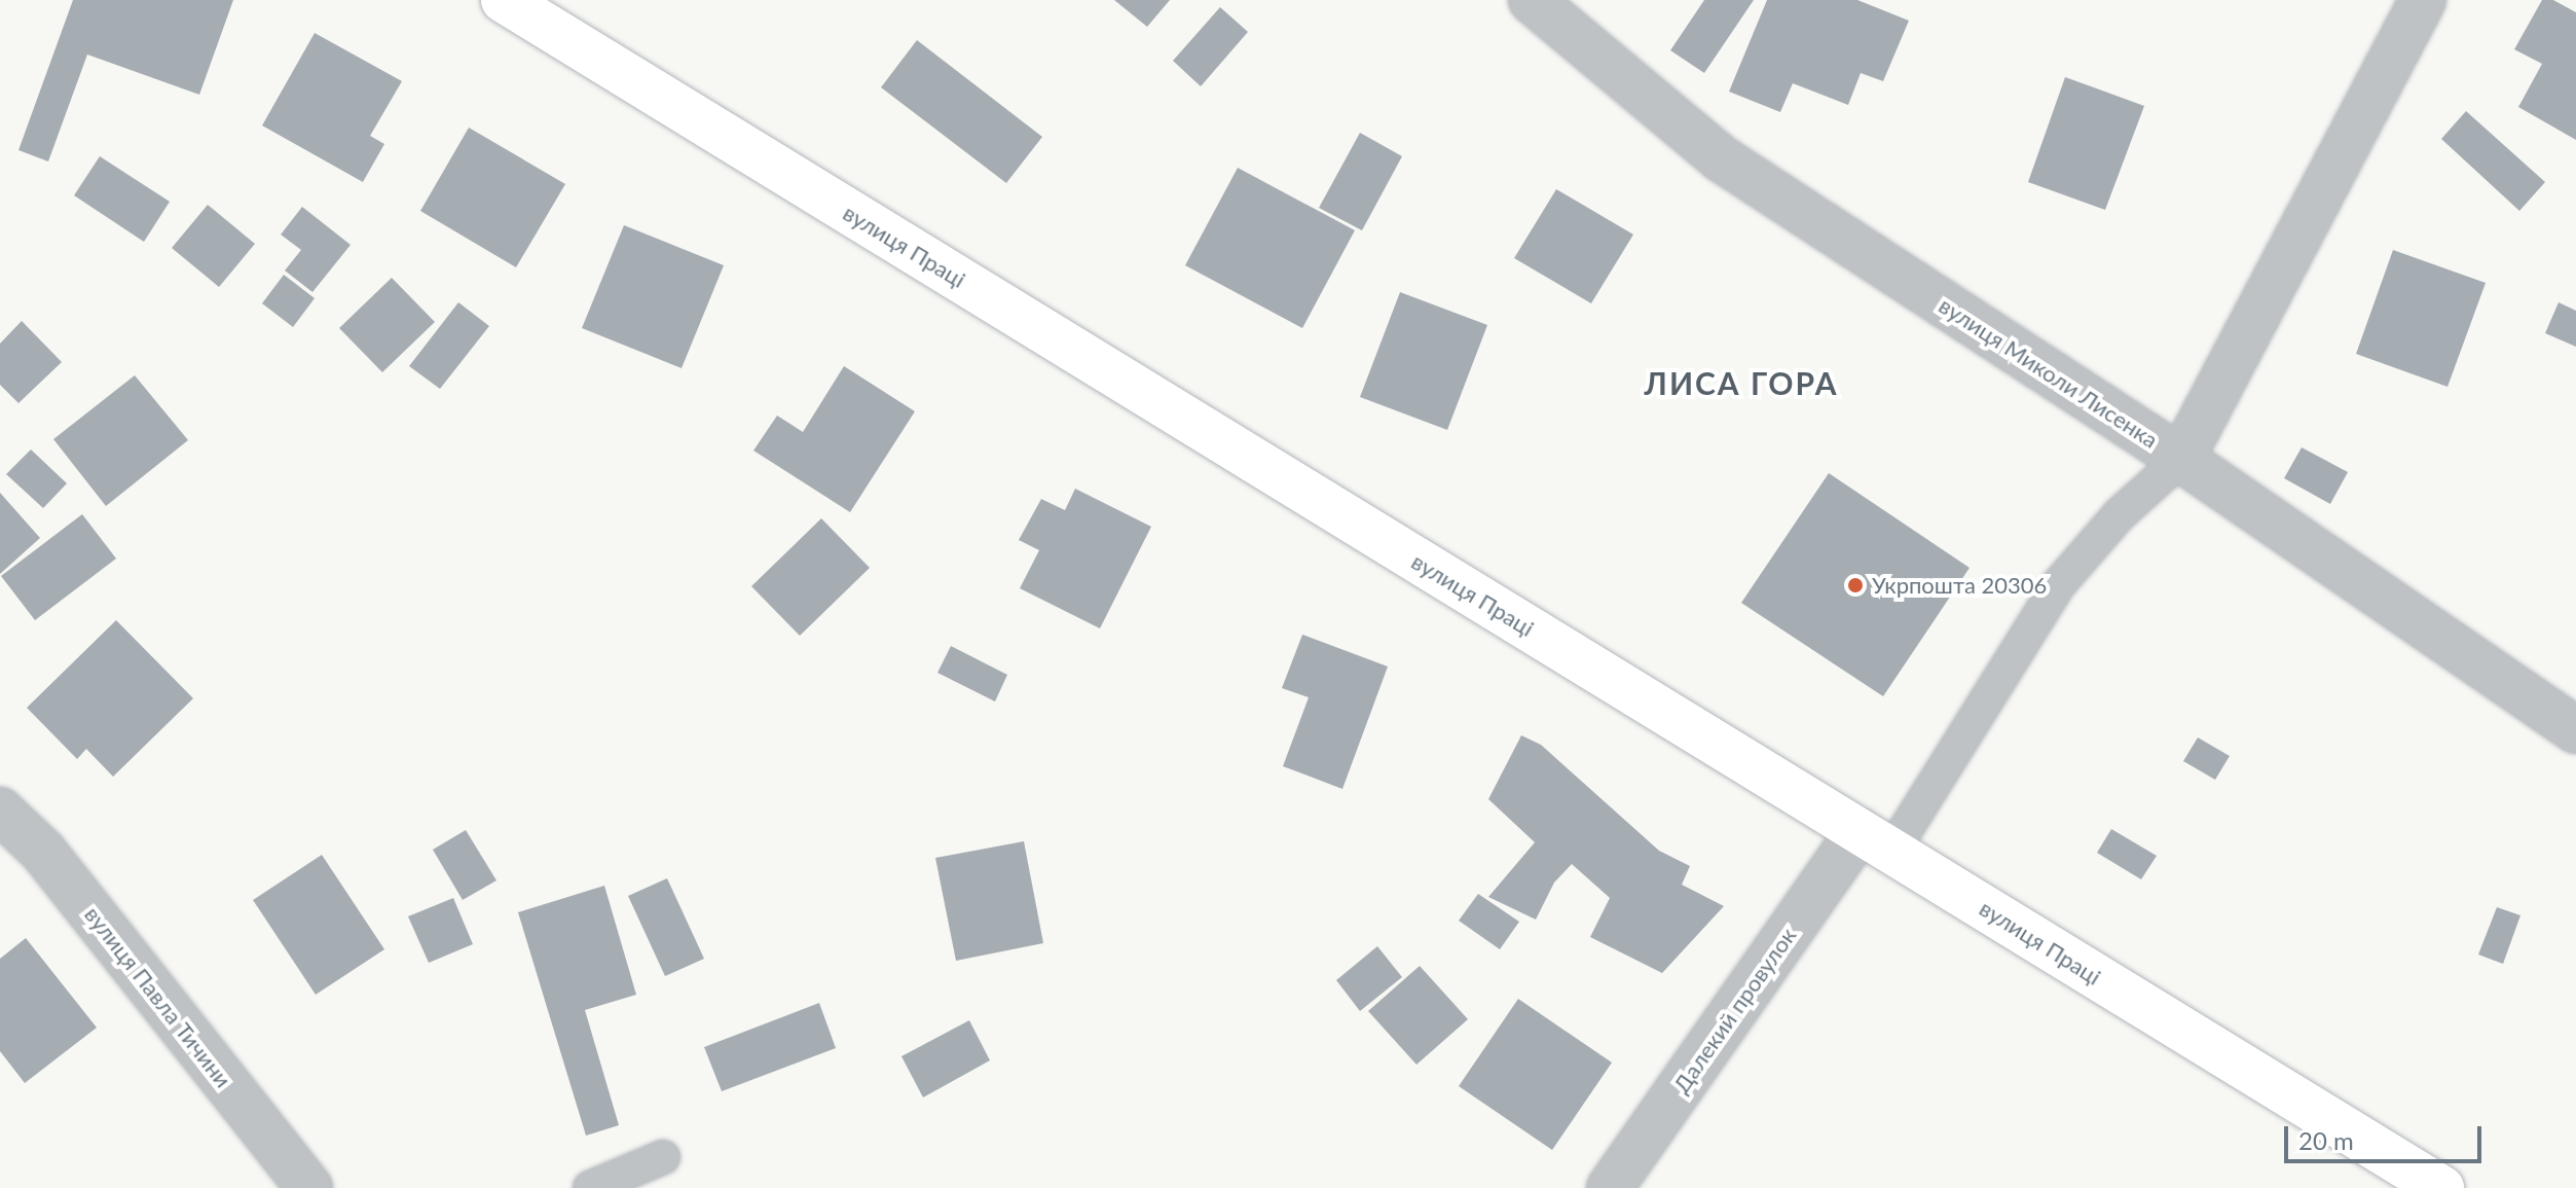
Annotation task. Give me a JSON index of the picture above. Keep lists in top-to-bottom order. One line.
{"streets":{"main road":["вулиця Праці"],"street":["вулиця Миколи Лисенка","вулиця Павла Тичини","Далекий провулок"]},"crossings":[["вулиця Праці","Далекий провулок"]],"districts":["ЛИСА ГОРА"],"places":["Укрпошта 20306"],"scale_bar":"20 m"}
